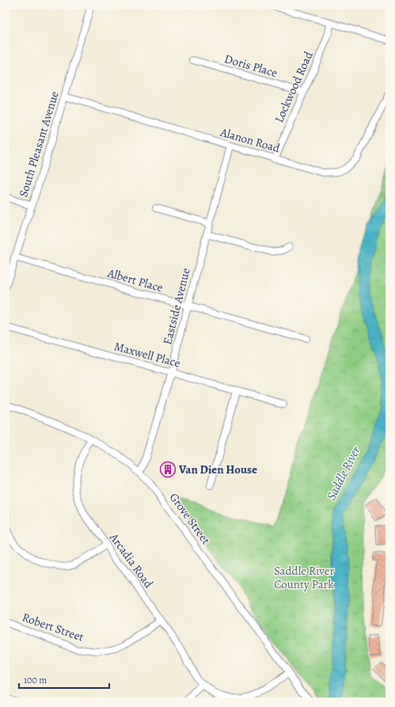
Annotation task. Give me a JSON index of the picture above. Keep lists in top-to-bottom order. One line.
{"streets":{"street":["Doris Place","Lockwood Road","Alanon Road","South Pleasant Avenue","Albert Place","Eastside Avenue","Maxwell Place","Grove Street","Arcadia Road","Robert Street"]},"crossings":[["Doris Place","Lockwood Road"],["Lockwood Road","Alanon Road"],["Alanon Road","South Pleasant Avenue"],["Alanon Road","Eastside Avenue"],["South Pleasant Avenue","Albert Place"],["Albert Place","Eastside Avenue"],["Eastside Avenue","Maxwell Place"],["Eastside Avenue","Grove Street"],["Grove Street","Arcadia Road"],["Arcadia Road","Robert Street"]],"water":["Saddle River"],"parks":["Saddle River County Park"],"places":{"building":["Van Dien House"]},"scale_bar":"100 m"}
